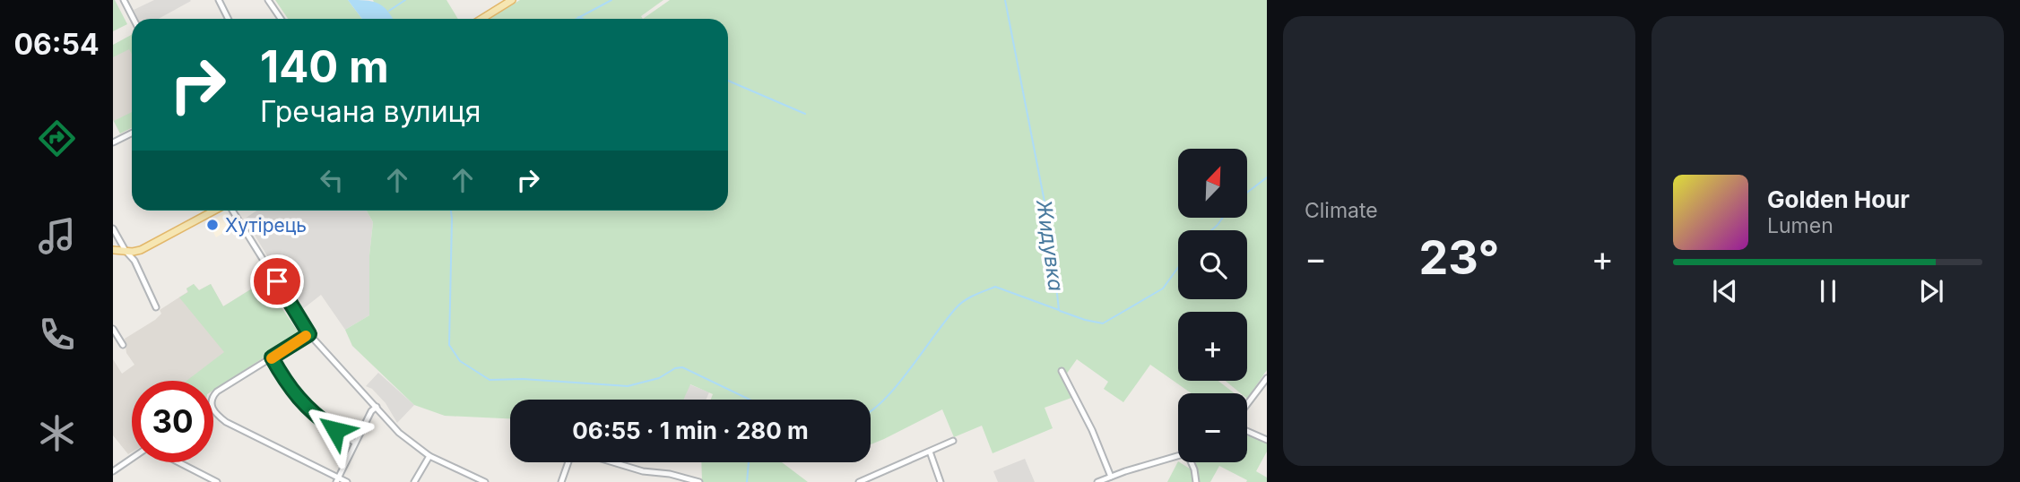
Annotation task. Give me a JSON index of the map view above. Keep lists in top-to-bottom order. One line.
{"water":["Жидувка"],"places":["Хутірець"],"north":"top right","page":{"tabs":"06:54","tile":"Climate","turn":["140 m","Гречана вулиця"],"map_buttons":["+","−"],"song":["Golden Hour","Lumen"],"heat":["−","23°","+"],"limit":"30","trip":"06:55 · 1 min · 280 m"}}
